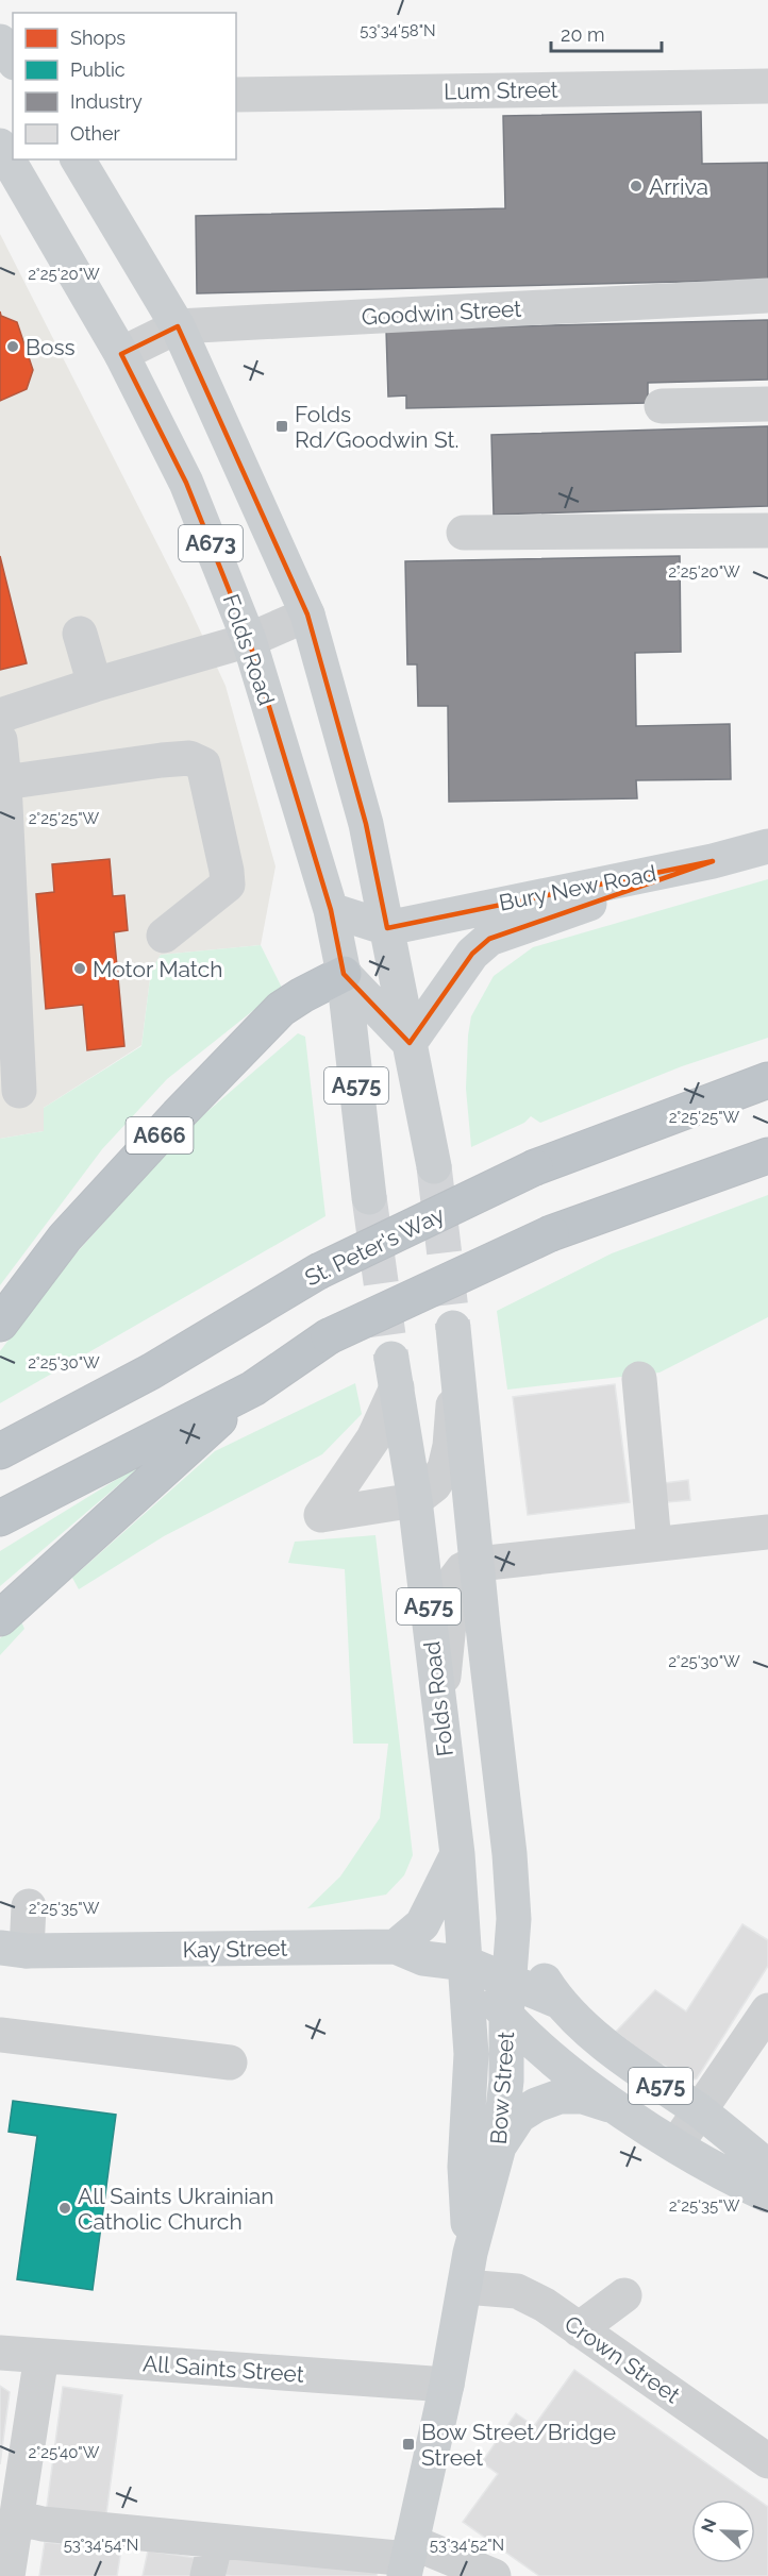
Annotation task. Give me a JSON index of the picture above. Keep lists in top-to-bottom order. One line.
{"streets":{"highway":["A666","St. Peter's Way"],"main road":["A673","Folds Road","Bury New Road","A575","Kay Street","Bow Street"],"street":["Lum Street","Goodwin Street","Crown Street","All Saints Street"]},"crossings":[["Goodwin Street","A673"],["Goodwin Street","Folds Road"],["A673","Bury New Road"],["Folds Road","Bury New Road"],["Folds Road","A575"],["Folds Road","A666"],["Folds Road","Kay Street"],["Folds Road","Bow Street"],["A575","Kay Street"],["A575","Bow Street"],["Kay Street","Bow Street"],["Bow Street","Crown Street"],["Bow Street","All Saints Street"]],"places":{"other":["Arriva","Boss","Motor Match","All Saints Ukrainian Catholic Church"],"transit":["Folds Rd/Goodwin St.","Bow Street/Bridge Street"]},"legend":["Shops","Public","Industry","Other"],"scale_bar":"20 m","north":"left","coordinates":["53°34'58\"N","2°25'20\"W","2°25'25\"W","2°25'30\"W","2°25'35\"W","2°25'40\"W","53°34'54\"N","53°34'52\"N"]}
